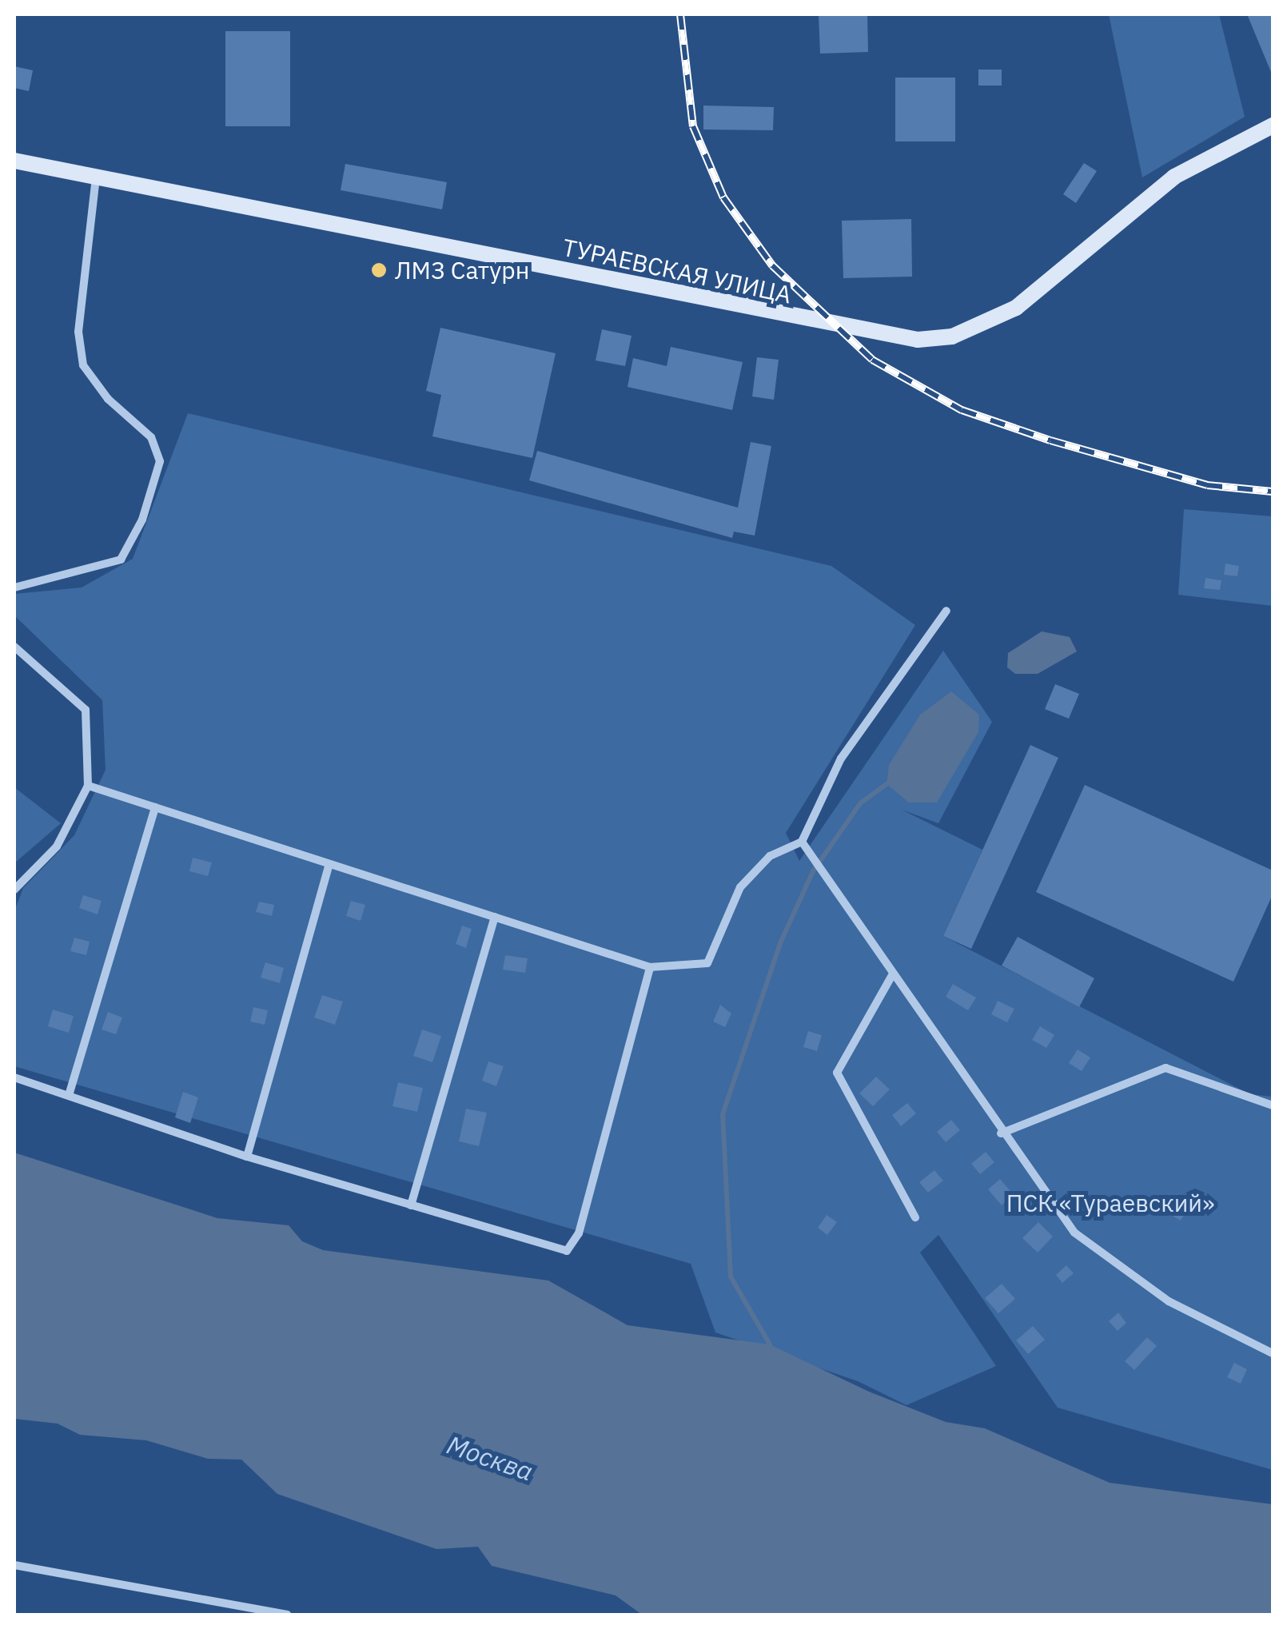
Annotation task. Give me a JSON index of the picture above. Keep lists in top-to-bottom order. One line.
{"streets":{"main road":["ТУРАЕВСКАЯ УЛИЦА"]},"water":["Москва"],"parks":["ПСК «Тураевский»"],"places":["ЛМЗ Сатурн"]}
